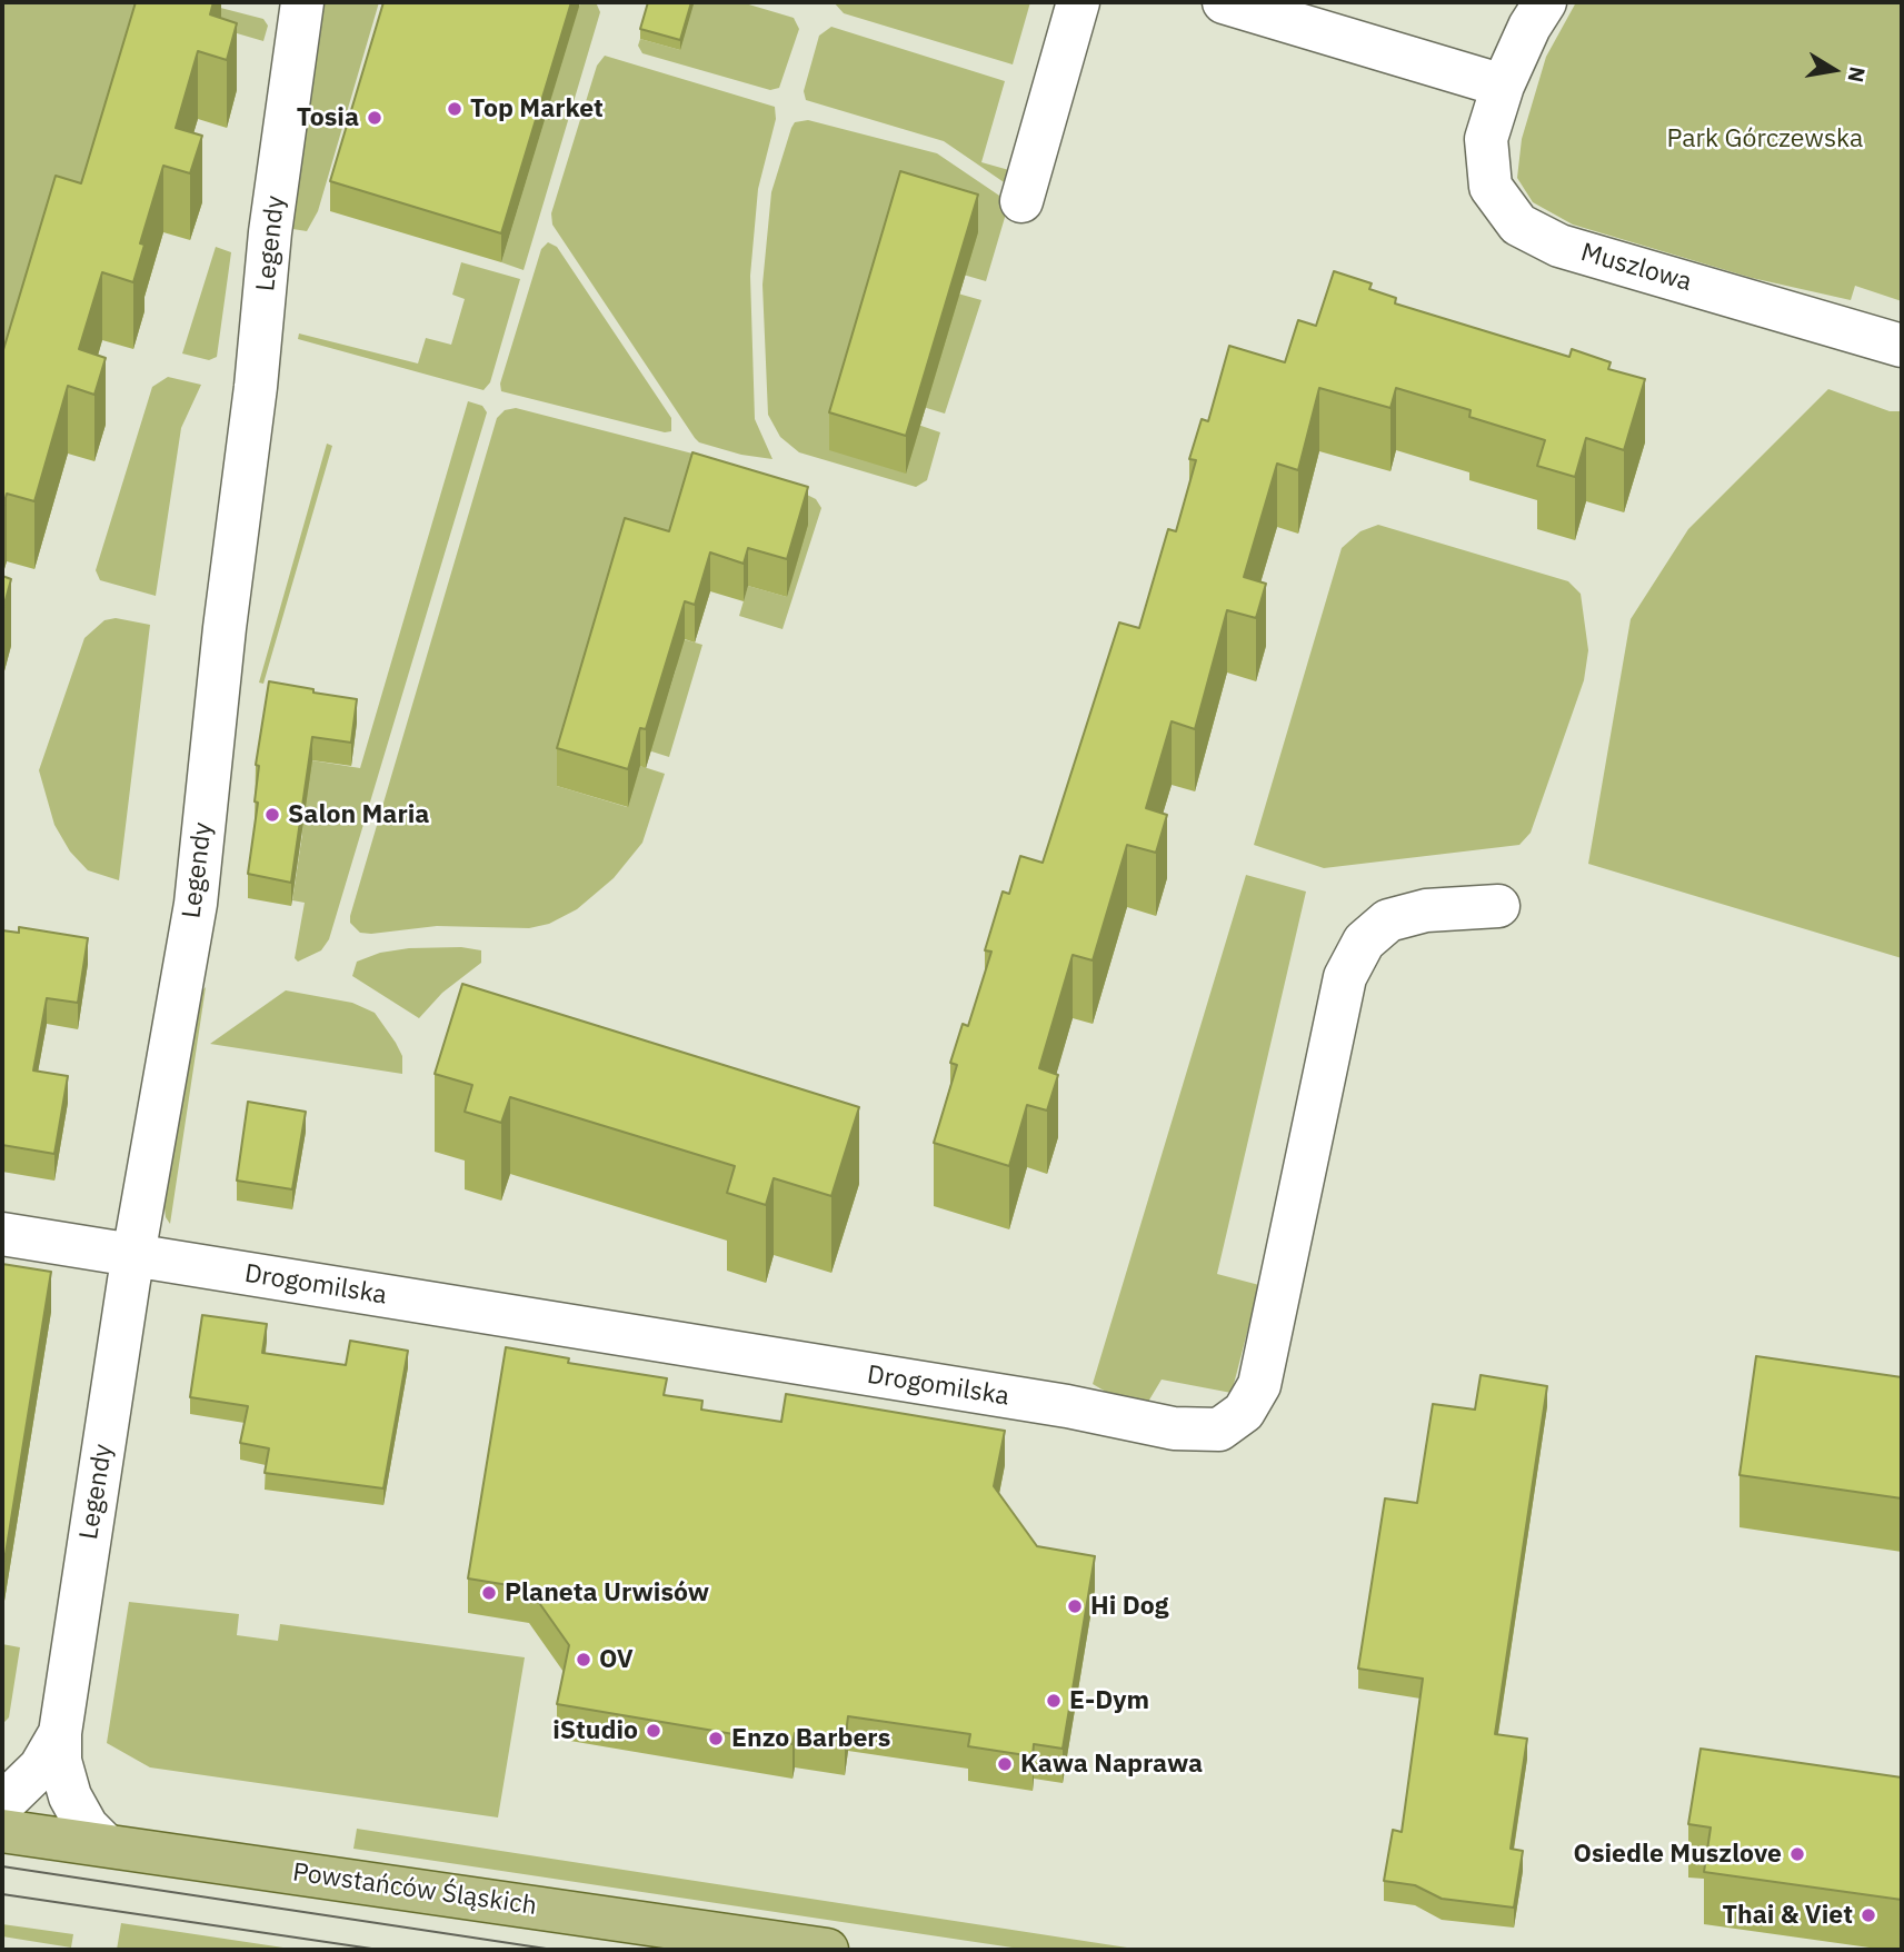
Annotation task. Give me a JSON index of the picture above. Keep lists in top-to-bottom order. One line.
{"streets":{"main road":["Powstańców Śląskich"],"street":["Legendy","Muszlowa","Drogomilska"]},"crossings":[["Legendy","Drogomilska"],["Legendy","Powstańców Śląskich"]],"parks":["Park Górczewska"],"places":["Top Market","Tosia","Salon Maria","Planeta Urwisów","Hi Dog","OV","E-Dym","iStudio","Enzo Barbers","Kawa Naprawa","Osiedle Muszlove","Thai & Viet"],"north":"right"}
